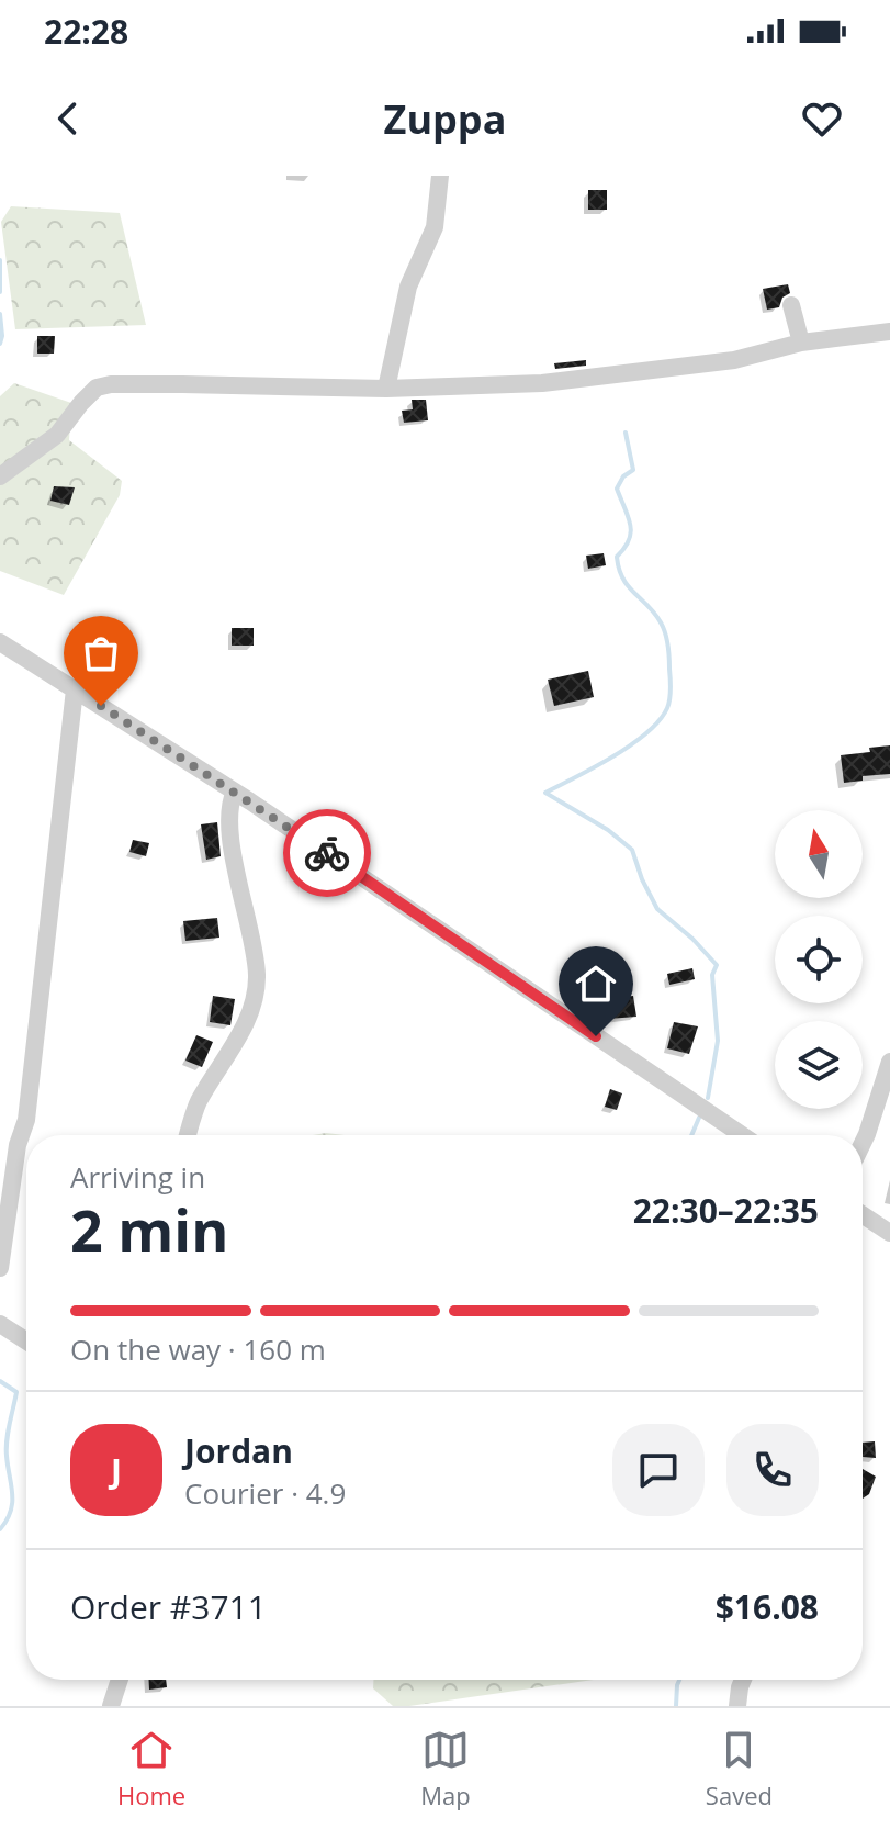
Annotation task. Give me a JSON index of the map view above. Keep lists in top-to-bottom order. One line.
{"north":"top","page":{"status":"22:28","header":"Zuppa","heading":["2 min","Arriving in","22:30–22:35"],"panel":["Jordan","Courier · 4.9","Order #3711","$16.08"],"bar":"On the way · 160 m","round":"J","tabs":["Home","Map","Saved"]}}
